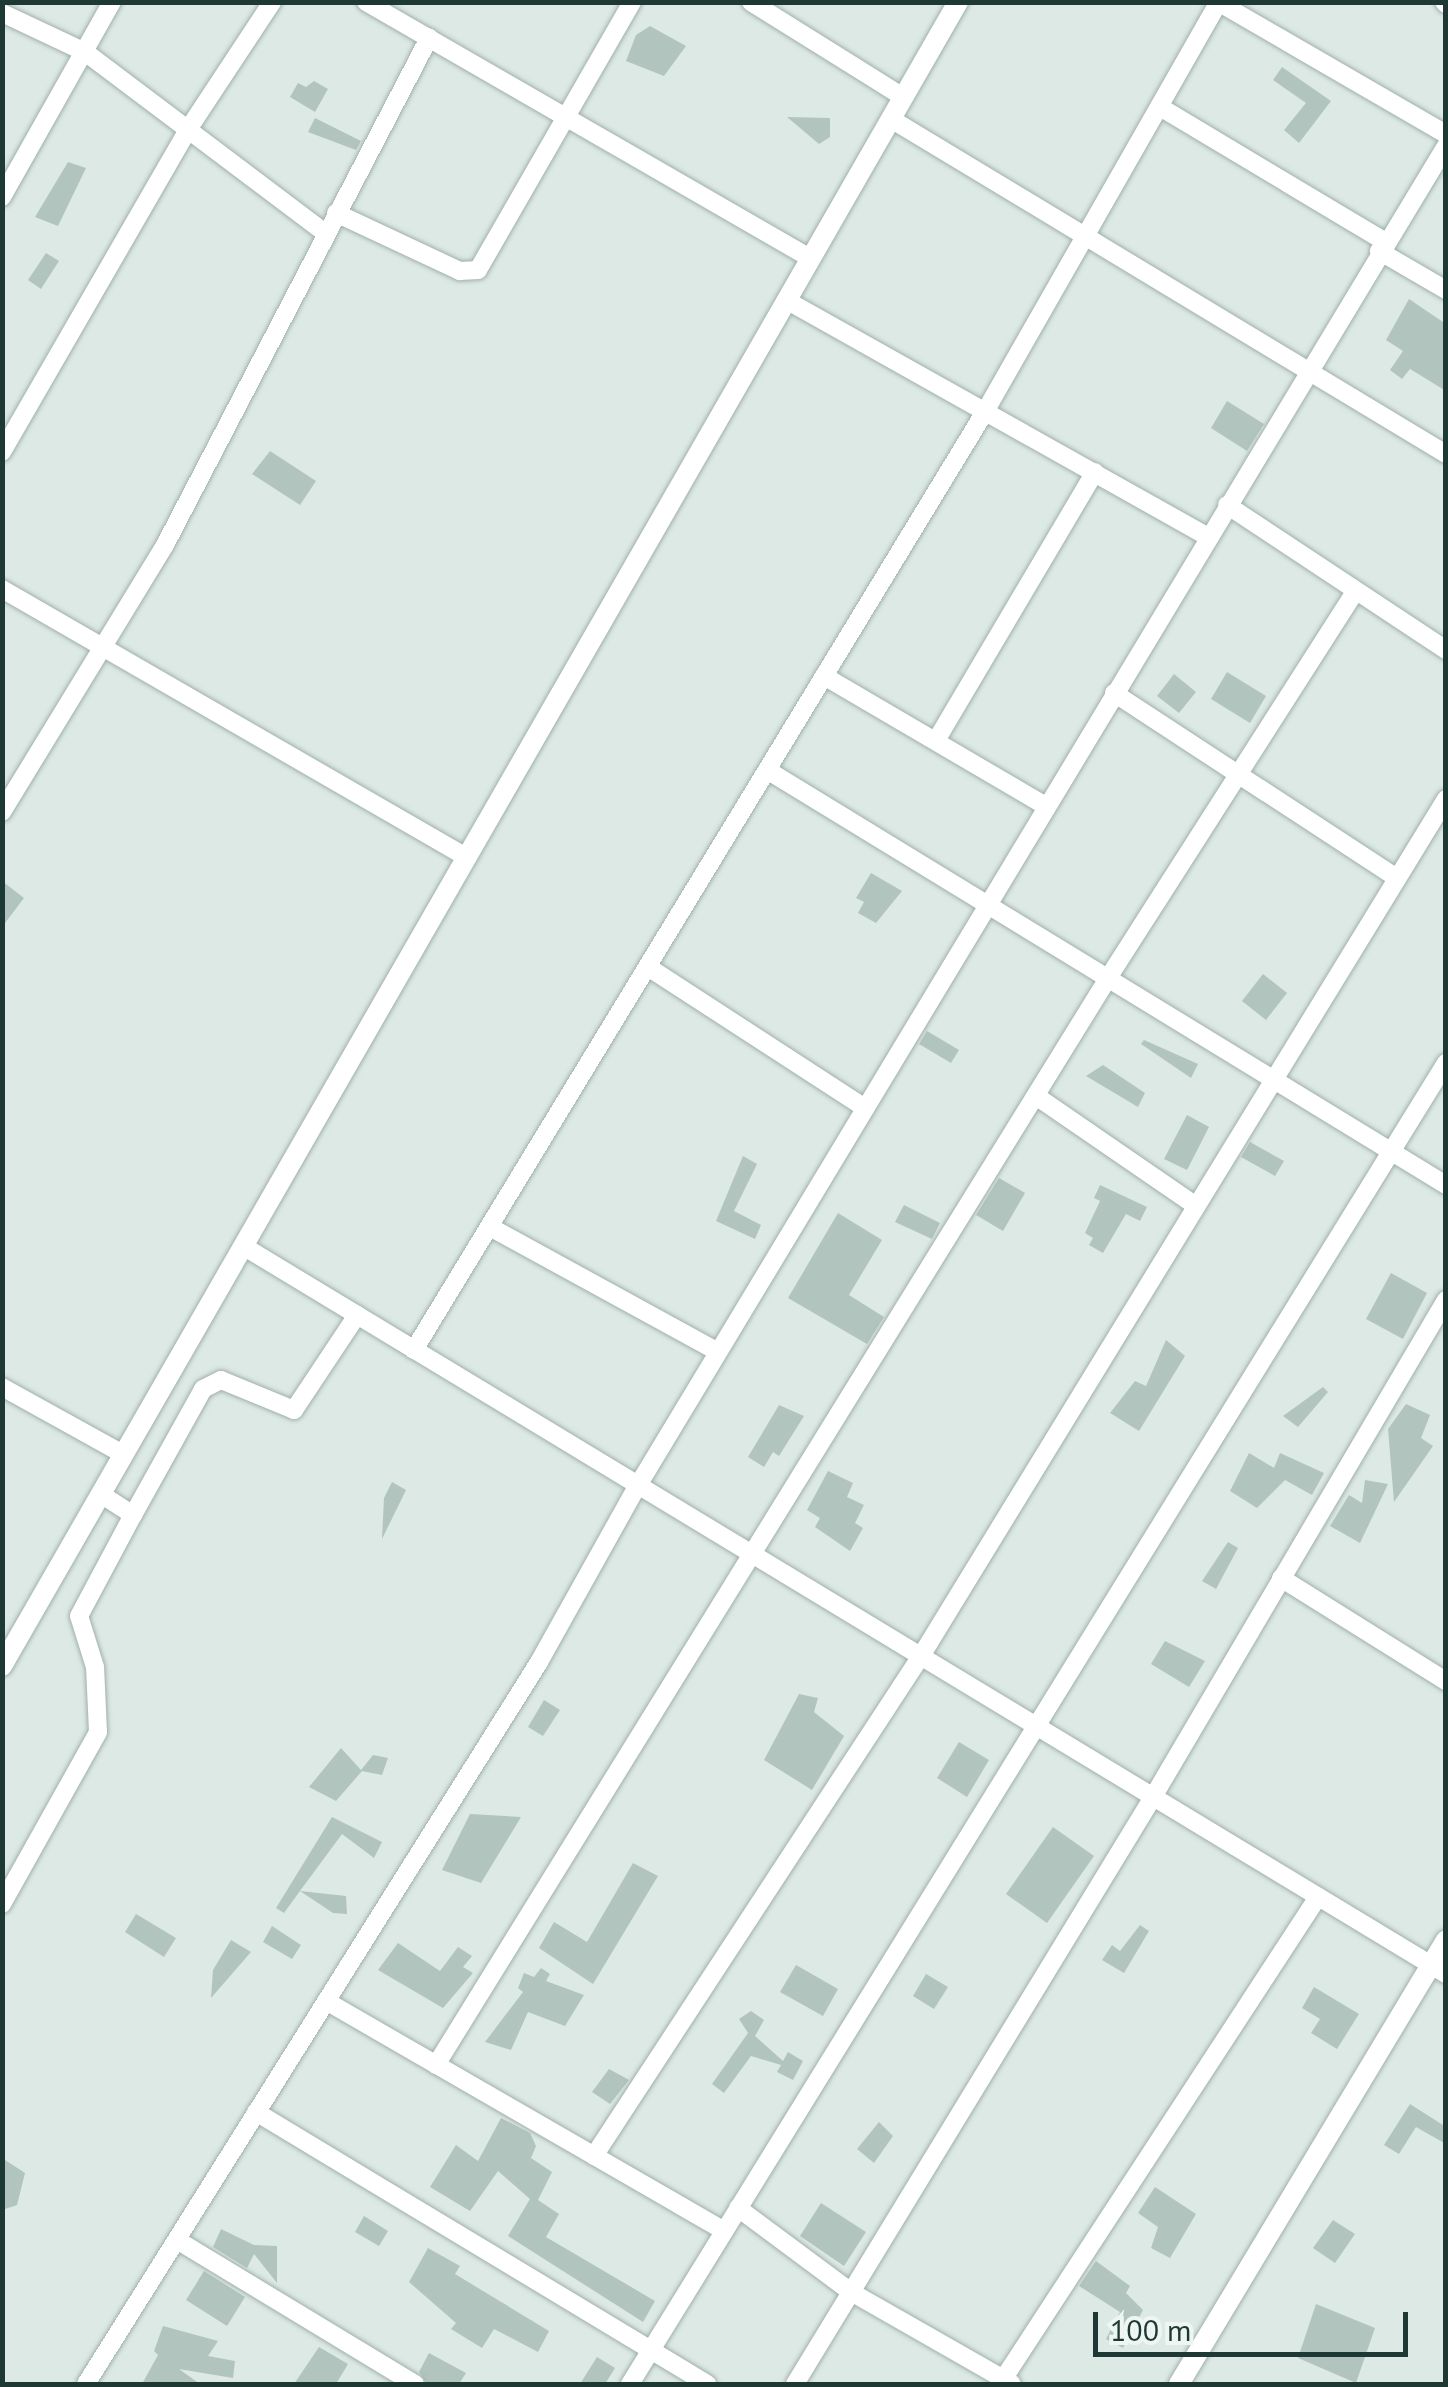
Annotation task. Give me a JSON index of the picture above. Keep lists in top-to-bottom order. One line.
{"scale_bar":"100 m"}
